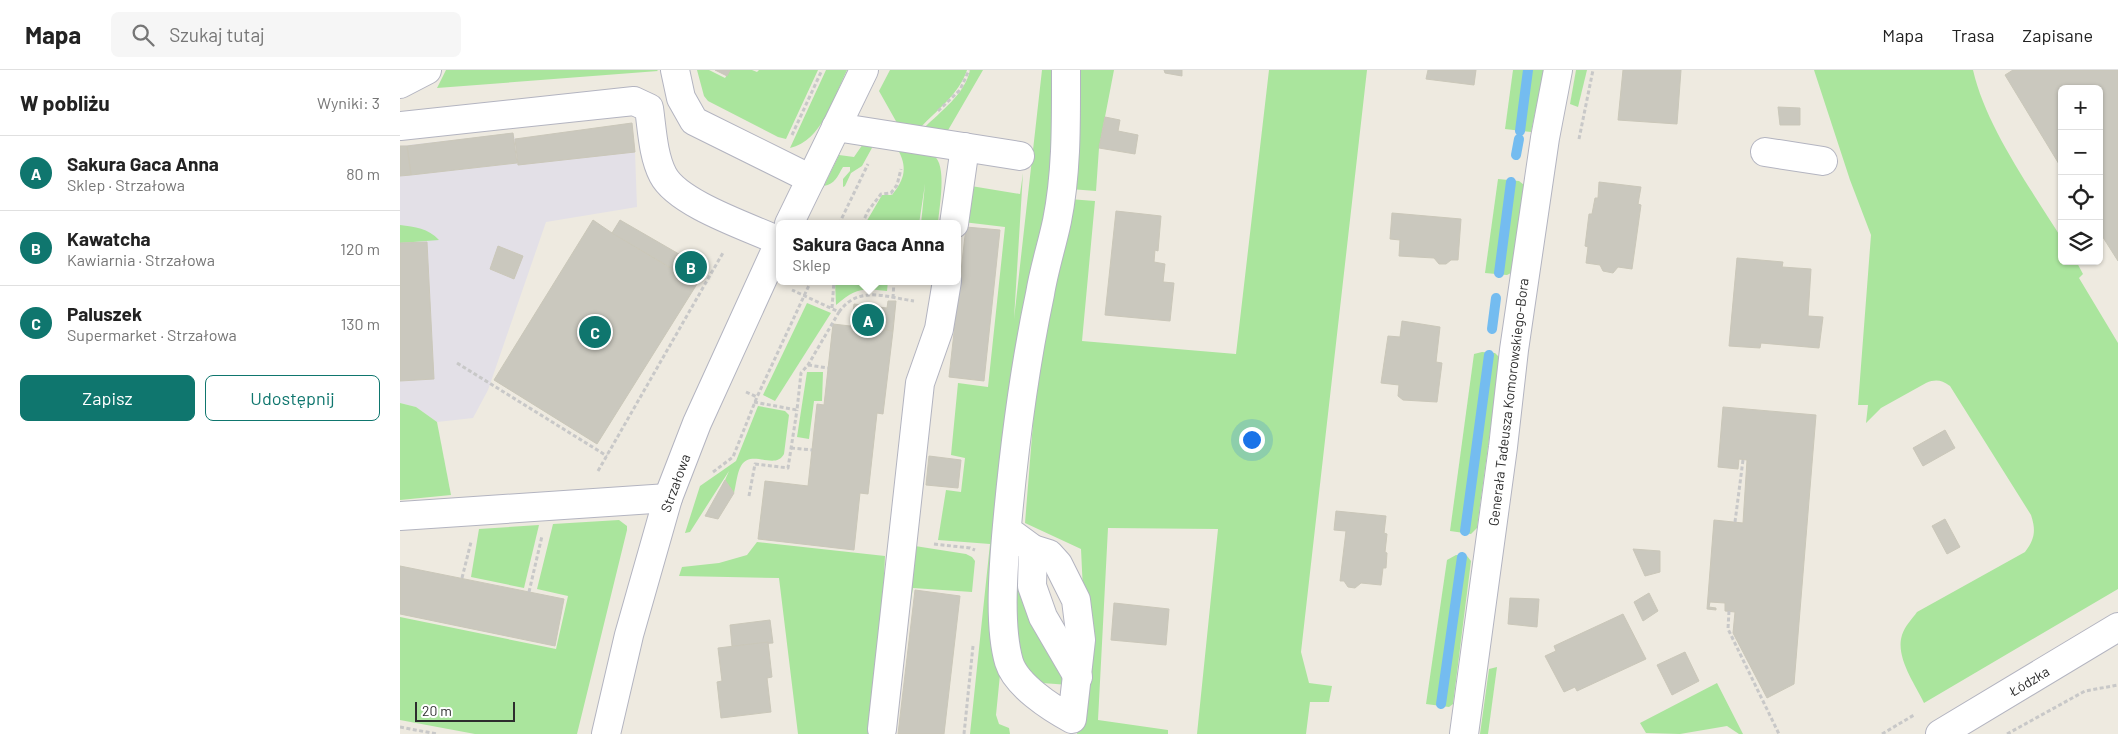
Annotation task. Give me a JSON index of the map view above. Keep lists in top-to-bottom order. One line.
{"streets":{"street":["Generała Tadeusza Komorowskiego-Bora","Strzałowa","Łódzka"]},"scale_bar":"20 m","page":{"header":"Mapa","search":"Szukaj tutaj","nav":["Mapa","Trasa","Zapisane"],"heading":["W pobliżu","Wyniki: 3"],"map_buttons":["+","−"],"list":[{"mark":"A","name":"Sakura Gaca Anna","note":"Sklep · Strzałowa","value":"80 m"},{"mark":"B","name":"Kawatcha","note":"Kawiarnia · Strzałowa","value":"120 m"},{"mark":"C","name":"Paluszek","note":"Supermarket · Strzałowa","value":"130 m"}],"popup":["Sakura Gaca Anna","Sklep"],"pins":["B","A","C"],"buttons":["Zapisz","Udostępnij"],"scale":"20 m"}}
